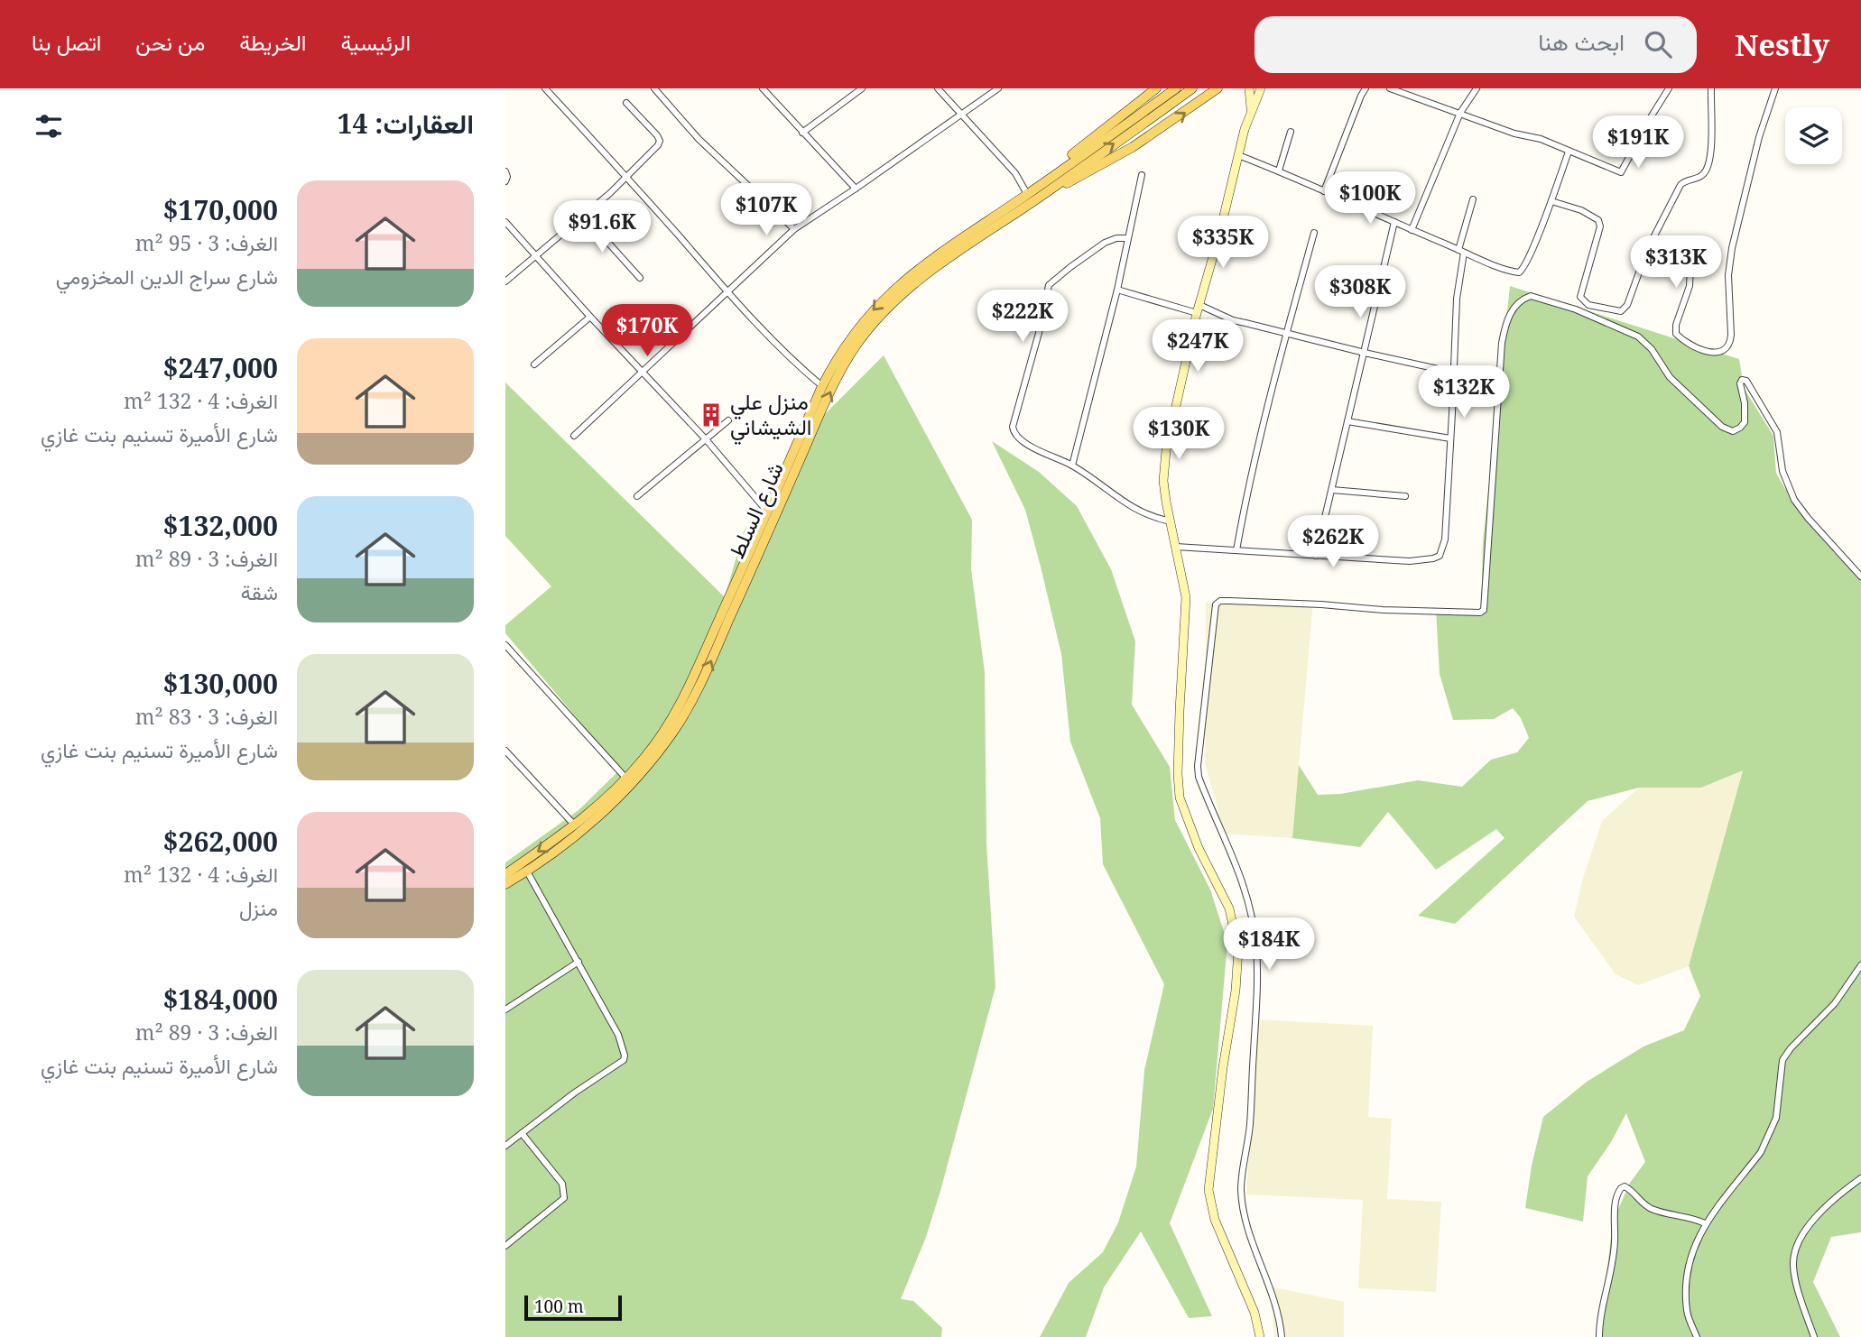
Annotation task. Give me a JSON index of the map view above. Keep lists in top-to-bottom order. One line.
{"streets":{"main road":["شارع السلط"]},"places":{"building":["منزل علي الشيشاني"]},"scale_bar":"100 m","page":{"header":"Nestly","search":"ابحث هنا","nav":["الرئيسية","الخريطة","من نحن","اتصل بنا"],"heading":"العقارات: 14","price":["$191K","$100K","$107K","$91.6K","$335K","$313K","$308K","$222K","$170K","$247K","$132K","$130K","$262K","$184K"],"list":[{"name":"$170,000","note":"الغرف: 3 · 95 m² · شارع سراج الدين المخزومي"},{"name":"$247,000","note":"الغرف: 4 · 132 m² · شارع الأميرة تسنيم بنت غازي"},{"name":"$132,000","note":"الغرف: 3 · 89 m² · شقة"},{"name":"$130,000","note":"الغرف: 3 · 83 m² · شارع الأميرة تسنيم بنت غازي"},{"name":"$262,000","note":"الغرف: 4 · 132 m² · منزل"},{"name":"$184,000","note":"الغرف: 3 · 89 m² · شارع الأميرة تسنيم بنت غازي"}],"scale":"100 m"}}
